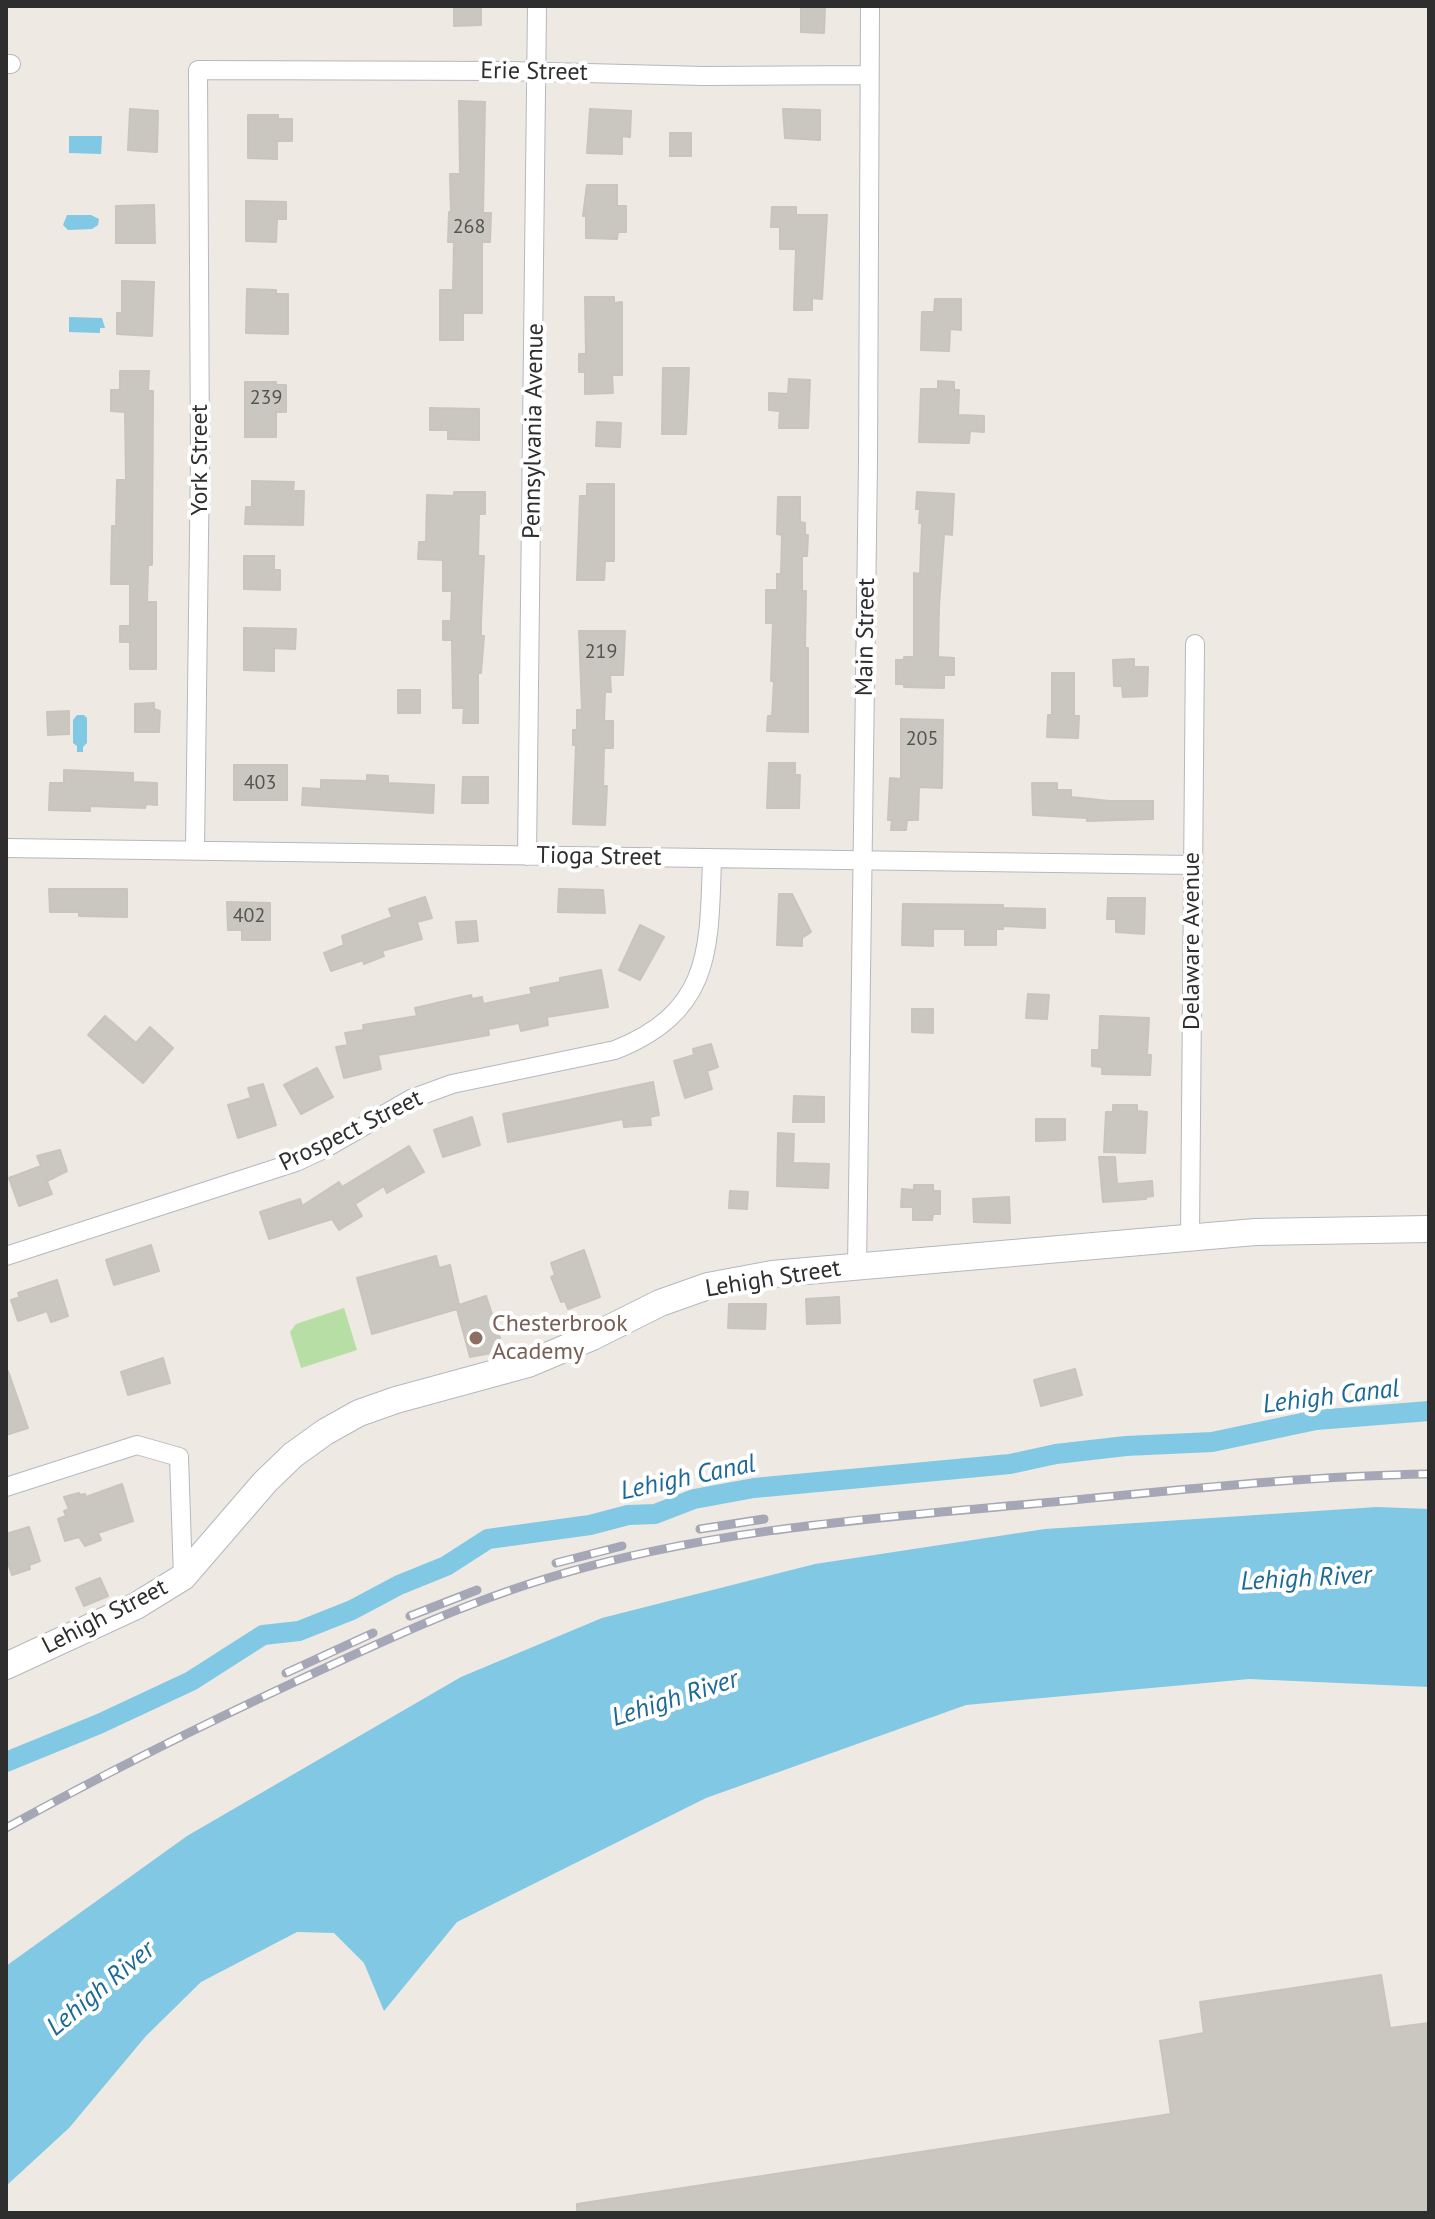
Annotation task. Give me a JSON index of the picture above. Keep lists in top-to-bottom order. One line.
{"streets":{"street":["Erie Street","Pennsylvania Avenue","York Street","Main Street","Tioga Street","Delaware Avenue","Prospect Street","Lehigh Street"]},"crossings":[["Erie Street","Pennsylvania Avenue"],["Erie Street","York Street"],["Erie Street","Main Street"],["Pennsylvania Avenue","Tioga Street"],["York Street","Tioga Street"],["Main Street","Tioga Street"],["Main Street","Lehigh Street"],["Tioga Street","Delaware Avenue"],["Tioga Street","Prospect Street"],["Delaware Avenue","Lehigh Street"]],"water":["Lehigh Canal","Lehigh River"],"places":["Chesterbrook Academy"],"house_numbers":["268","239","219","205","403","402"]}
